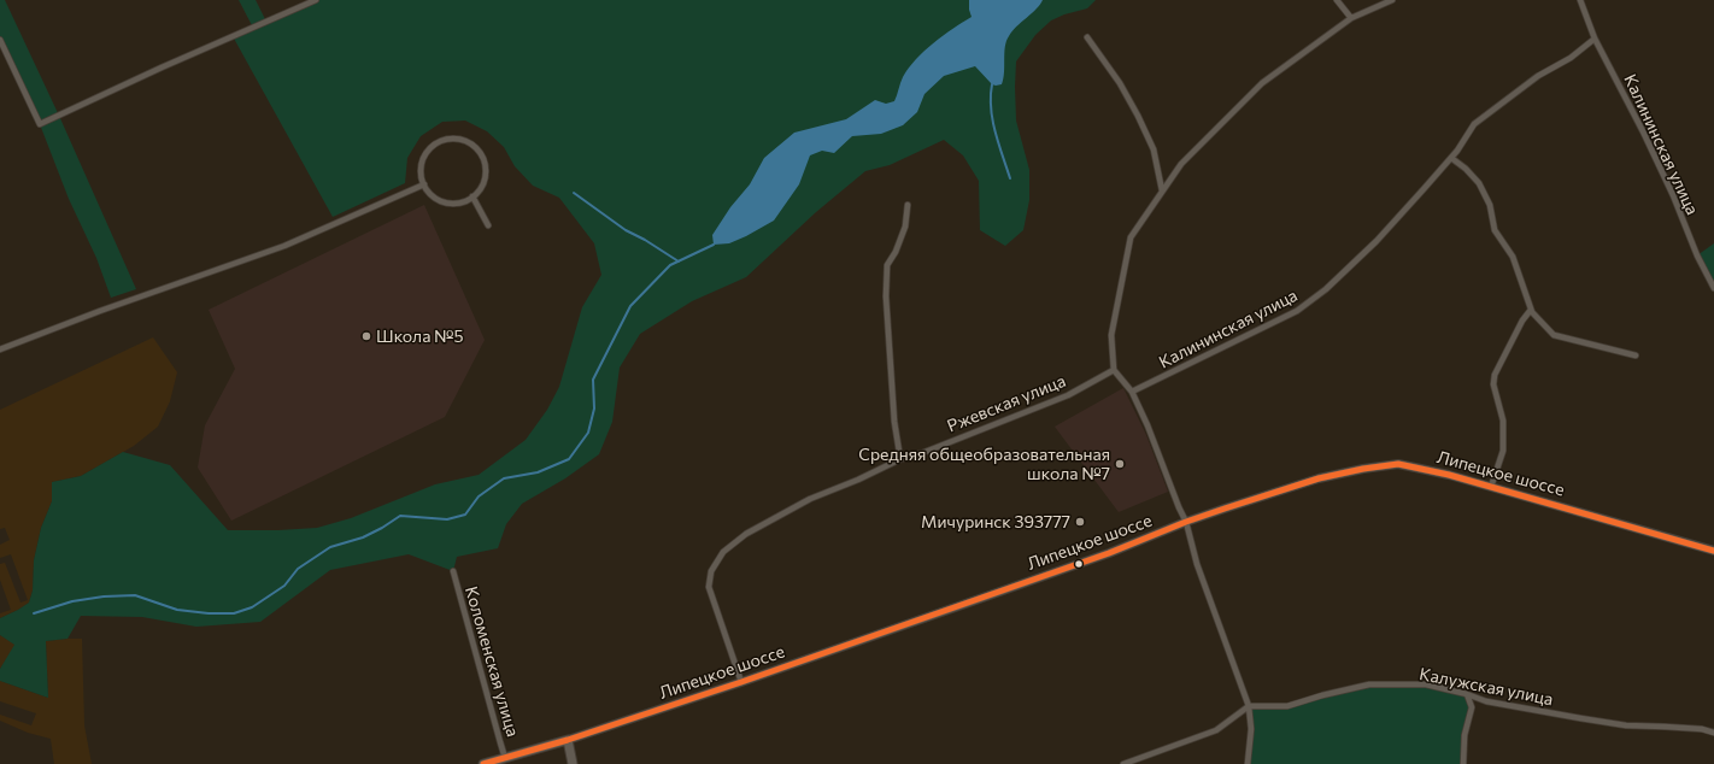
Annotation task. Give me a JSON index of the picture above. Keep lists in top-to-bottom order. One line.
{"streets":{"main road":["Липецкое шоссе"],"street":["Калининская улица","Ржевская улица","Коломенская улица","Калужская улица"]},"crossings":[["Ржевская улица","Липецкое шоссе"],["Липецкое шоссе","Коломенская улица"]],"places":["Школа №5","Средняя общеобразовательная школа №7","Мичуринск 393777"]}
